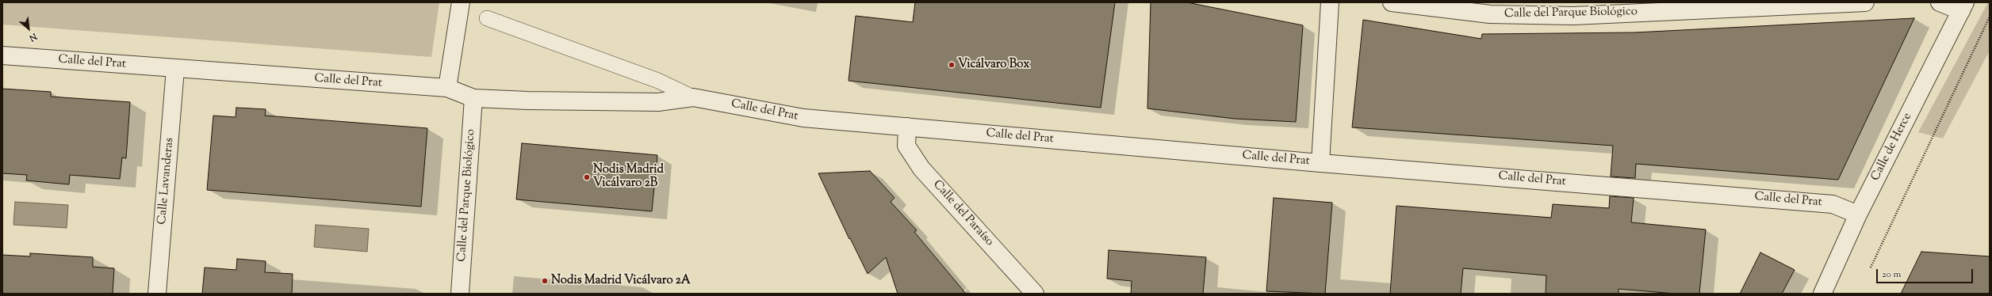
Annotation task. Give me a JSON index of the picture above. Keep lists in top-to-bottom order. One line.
{"streets":{"street":["Calle del Parque Biológico","Calle del Prat","Calle de Herce","Calle Lavanderas","Calle del Paraíso"]},"crossings":[["Calle del Parque Biológico","Calle del Prat"],["Calle del Prat","Calle de Herce"],["Calle del Prat","Calle Lavanderas"],["Calle del Prat","Calle del Paraíso"]],"places":["Vicálvaro Box","Nodis Madrid Vicálvaro 2B","Nodis Madrid Vicálvaro 2A"],"scale_bar":"20 m","north":"bottom right"}
